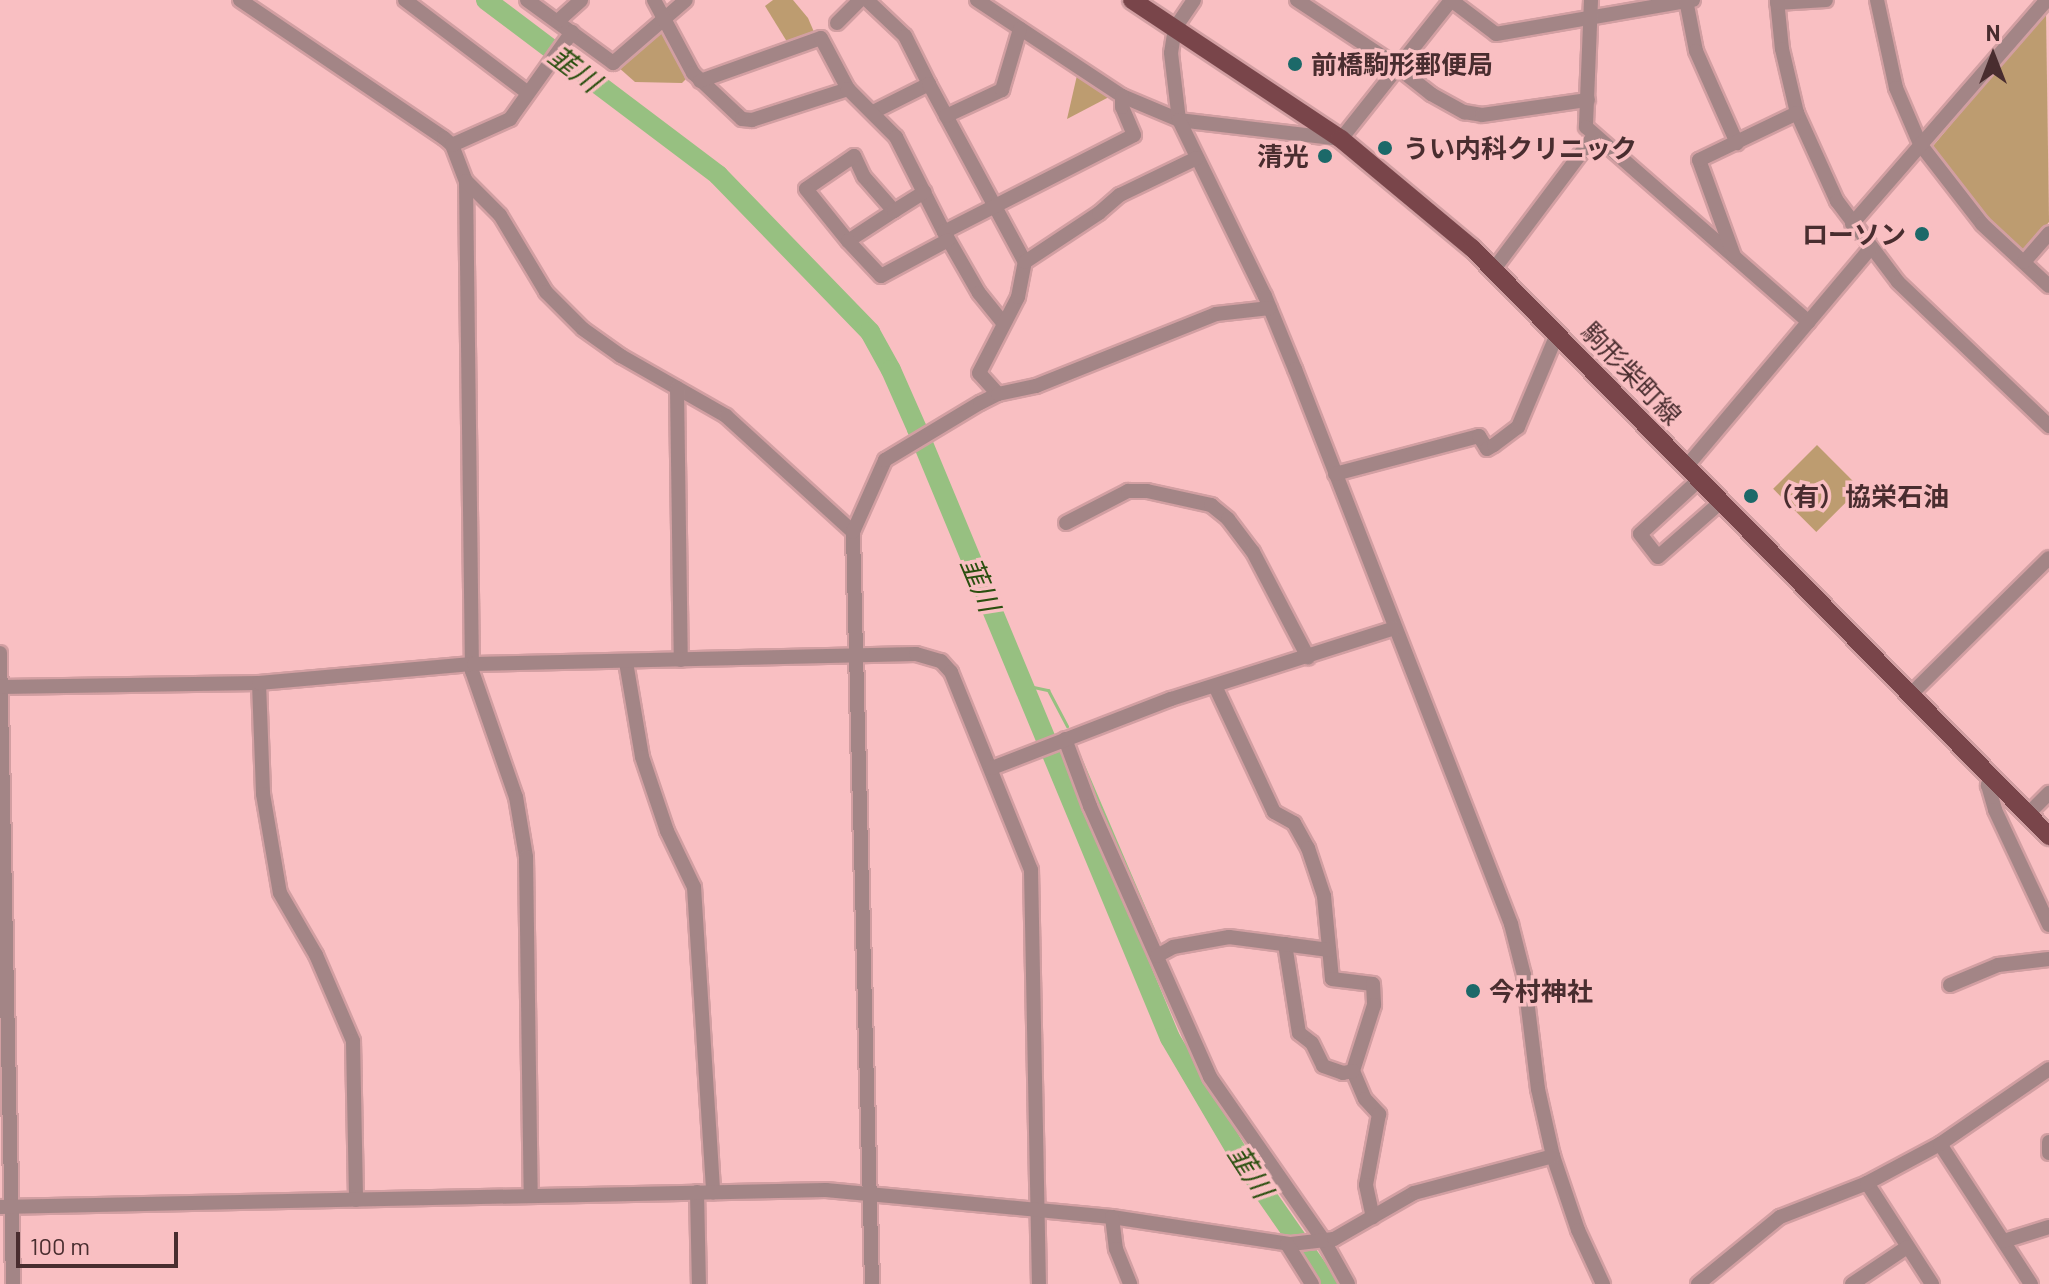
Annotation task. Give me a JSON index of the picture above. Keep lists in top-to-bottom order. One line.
{"streets":{"main road":["駒形柴町線"]},"water":["韮川"],"places":["前橋駒形郵便局","うい内科クリニック","清光","ローソン","（有）協栄石油","今村神社"],"scale_bar":"100 m","north":"top"}
